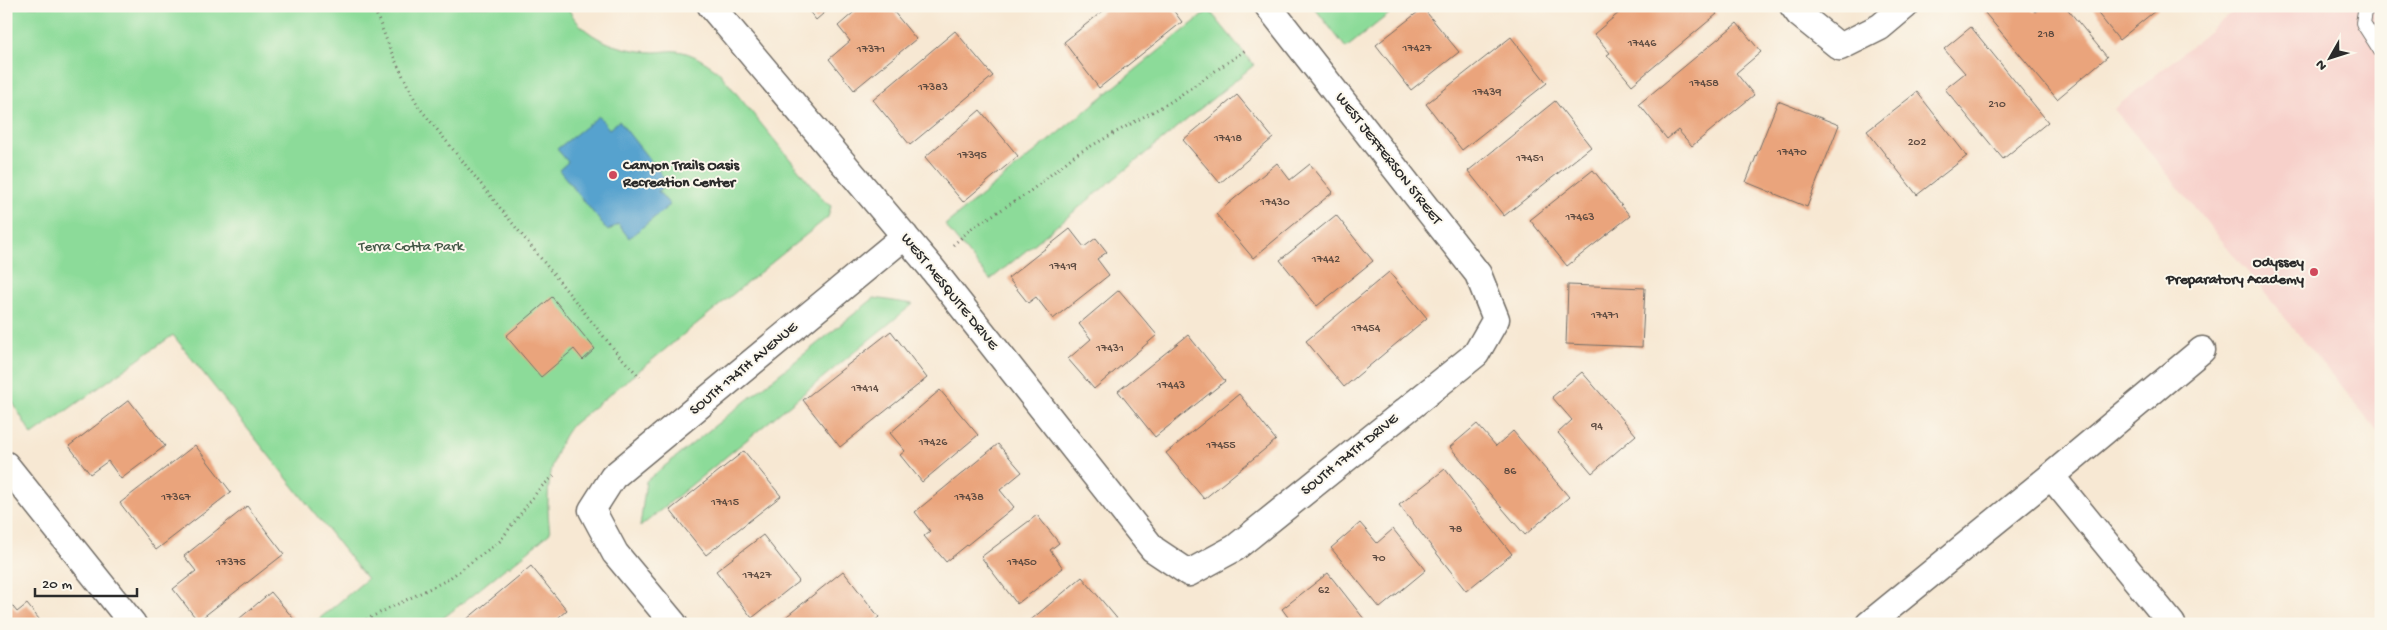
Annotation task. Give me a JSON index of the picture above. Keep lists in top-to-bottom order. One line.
{"streets":{"street":["WEST JEFFERSON STREET","WEST MESQUITE DRIVE","SOUTH 174TH AVENUE","SOUTH 174TH DRIVE"]},"crossings":[["WEST JEFFERSON STREET","SOUTH 174TH DRIVE"],["WEST MESQUITE DRIVE","SOUTH 174TH AVENUE"],["WEST MESQUITE DRIVE","SOUTH 174TH DRIVE"]],"parks":["Terra Cotta Park"],"places":["Canyon Trails Oasis Recreation Center","Odyssey Preparatory Academy"],"house_numbers":["218","17446","17427","17371","17458","17383","17439","210","17418","202","17470","17395","17451","17430","17463","17442","17419","17471","17454","17431","17443","17414","94","17426","17455","86","17367","17438","17415","78","70","17375","17450","17427","62"],"scale_bar":"20 m","north":"bottom left"}
